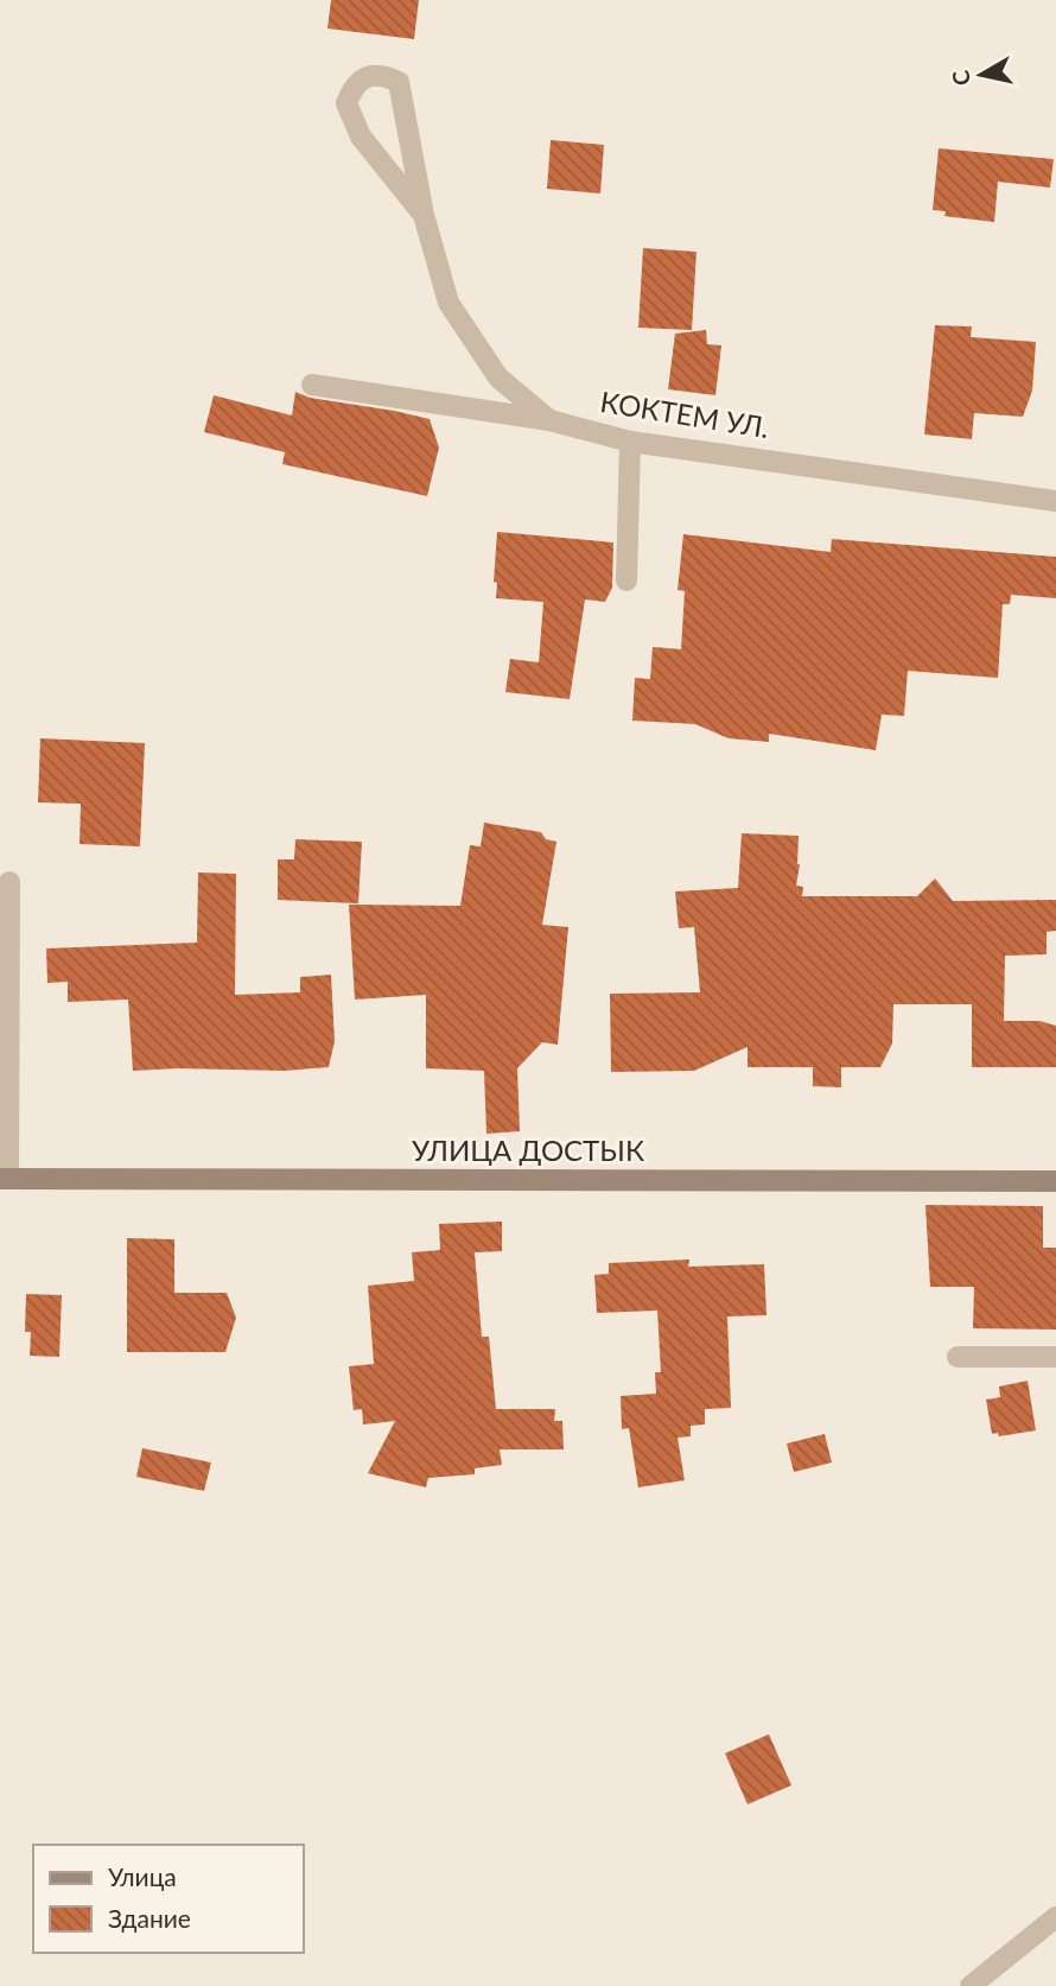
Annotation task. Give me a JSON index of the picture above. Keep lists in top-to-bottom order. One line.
{"streets":{"main road":["УЛИЦА ДОСТЫК"],"street":["КОКТЕМ УЛ."]},"legend":["Улица","Здание"],"north":"left"}
